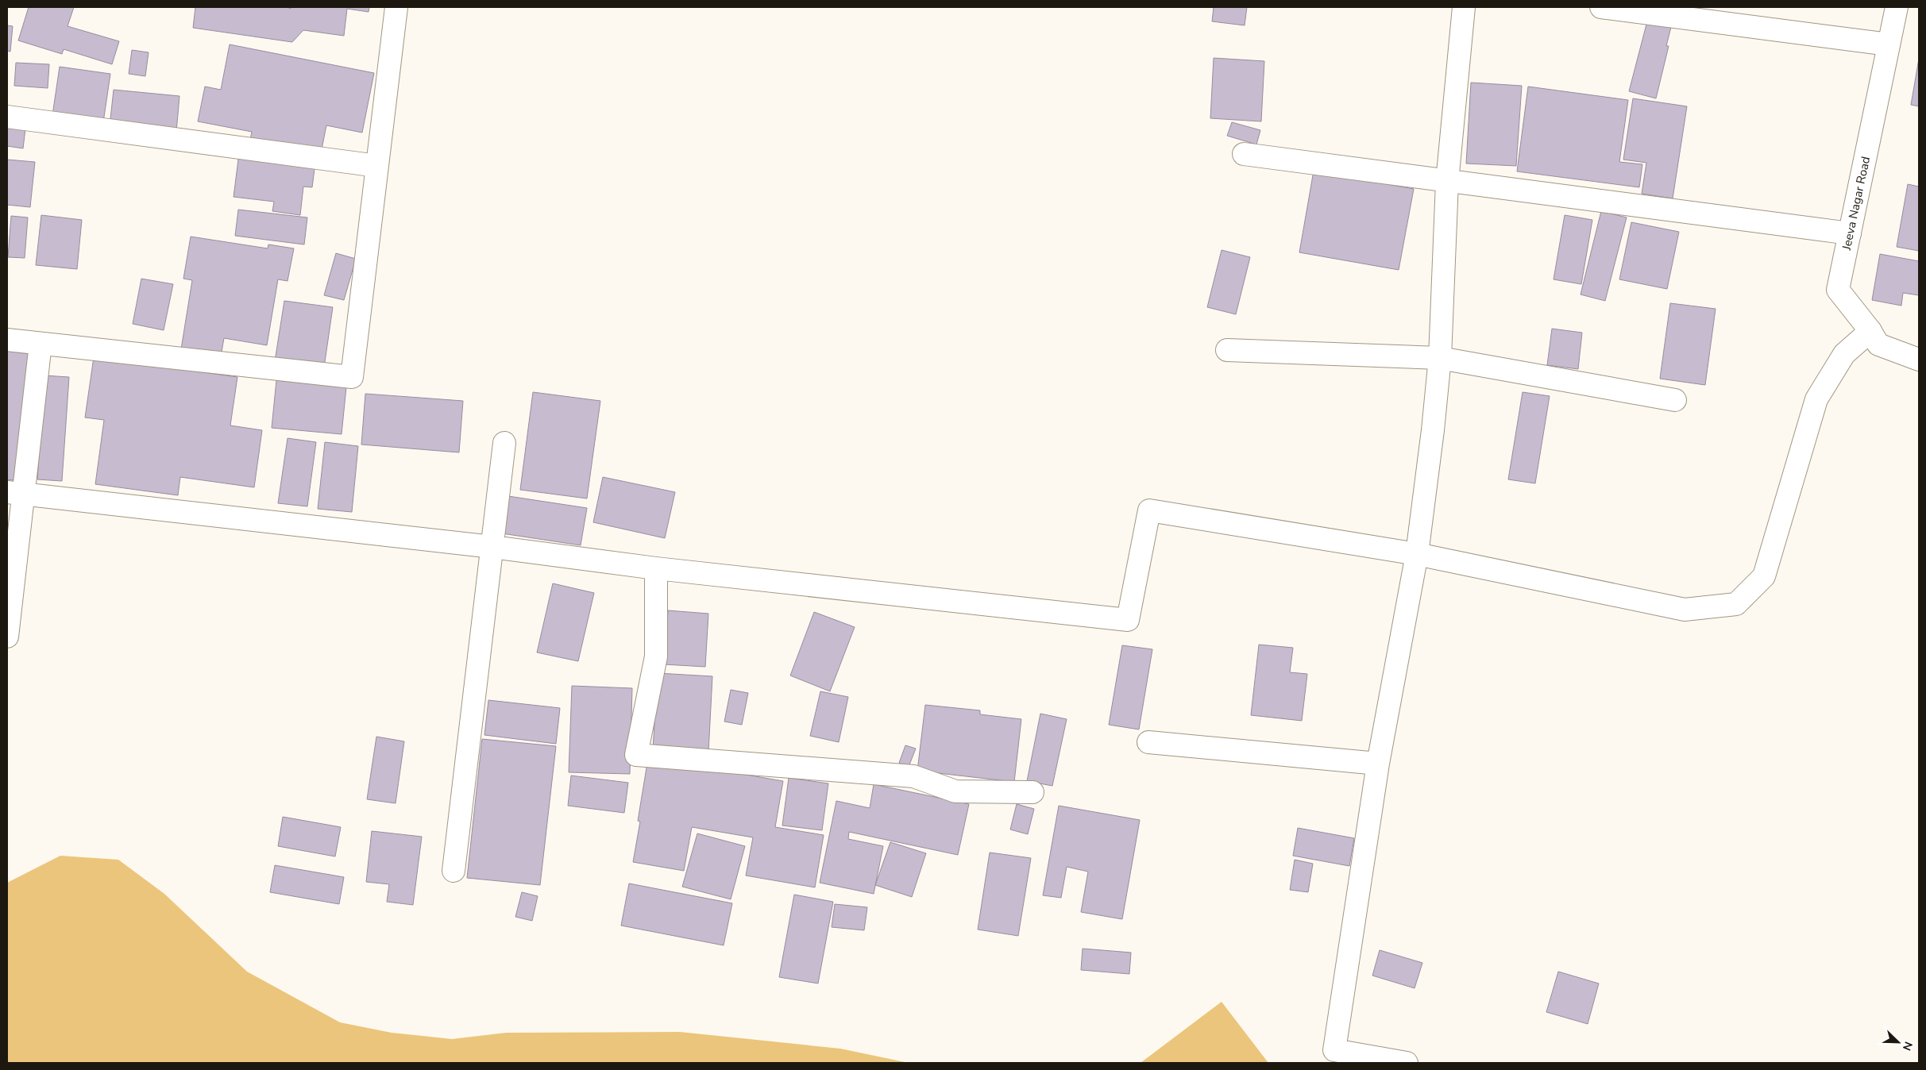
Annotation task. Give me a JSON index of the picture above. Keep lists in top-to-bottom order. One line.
{"streets":{"street":["Jeeva Nagar Road"]},"north":"bottom right"}
